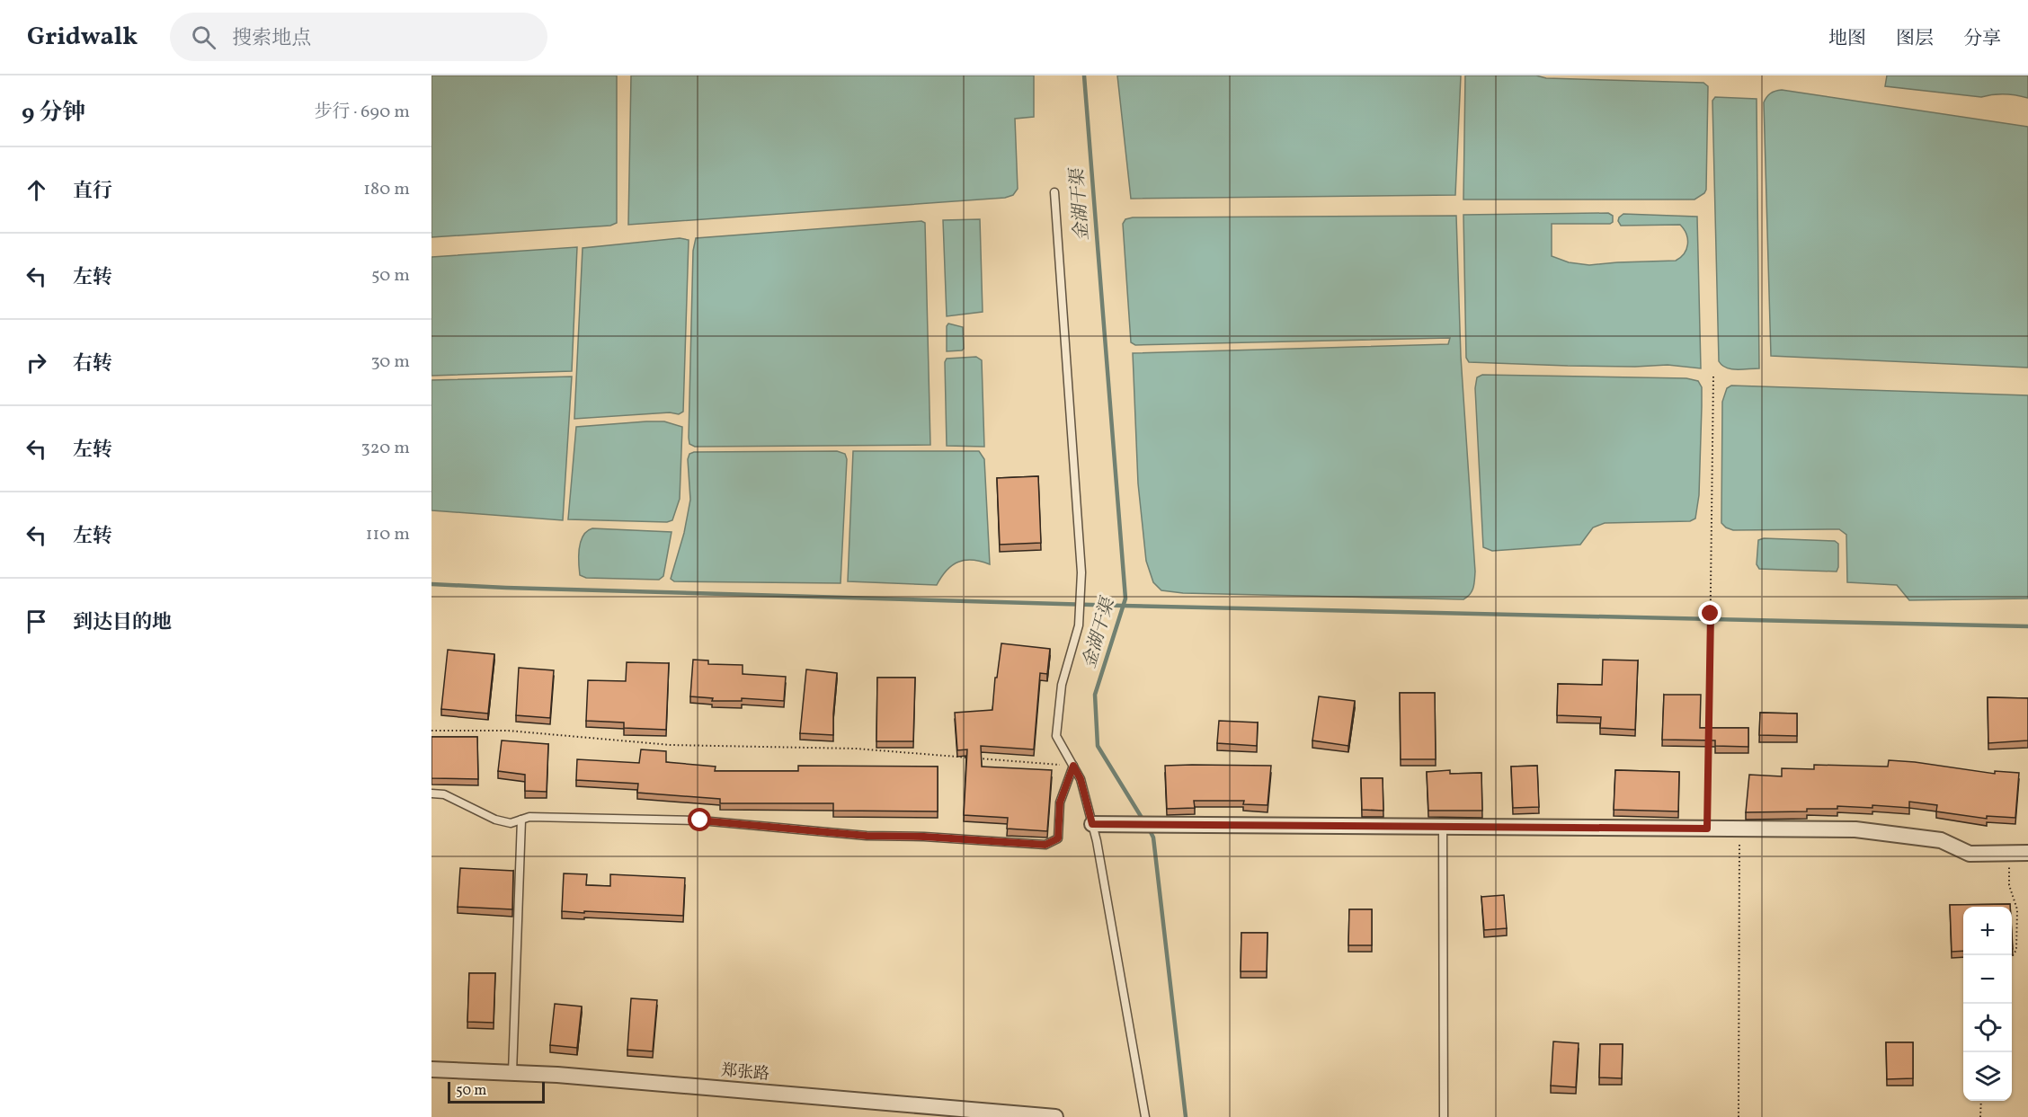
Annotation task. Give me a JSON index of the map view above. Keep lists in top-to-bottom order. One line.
{"streets":{"street":["郑张路"]},"water":["金湖干渠"],"scale_bar":"50 m","page":{"header":"Gridwalk","search":"搜索地点","nav":["地图","图层","分享"],"heading":["9 分钟","步行 · 690 m"],"list":[["直行","180 m"],["左转","50 m"],["右转","30 m"],["左转","320 m"],["左转","110 m"],"到达目的地"],"map_buttons":["+","−"],"scale":"50 m"}}
